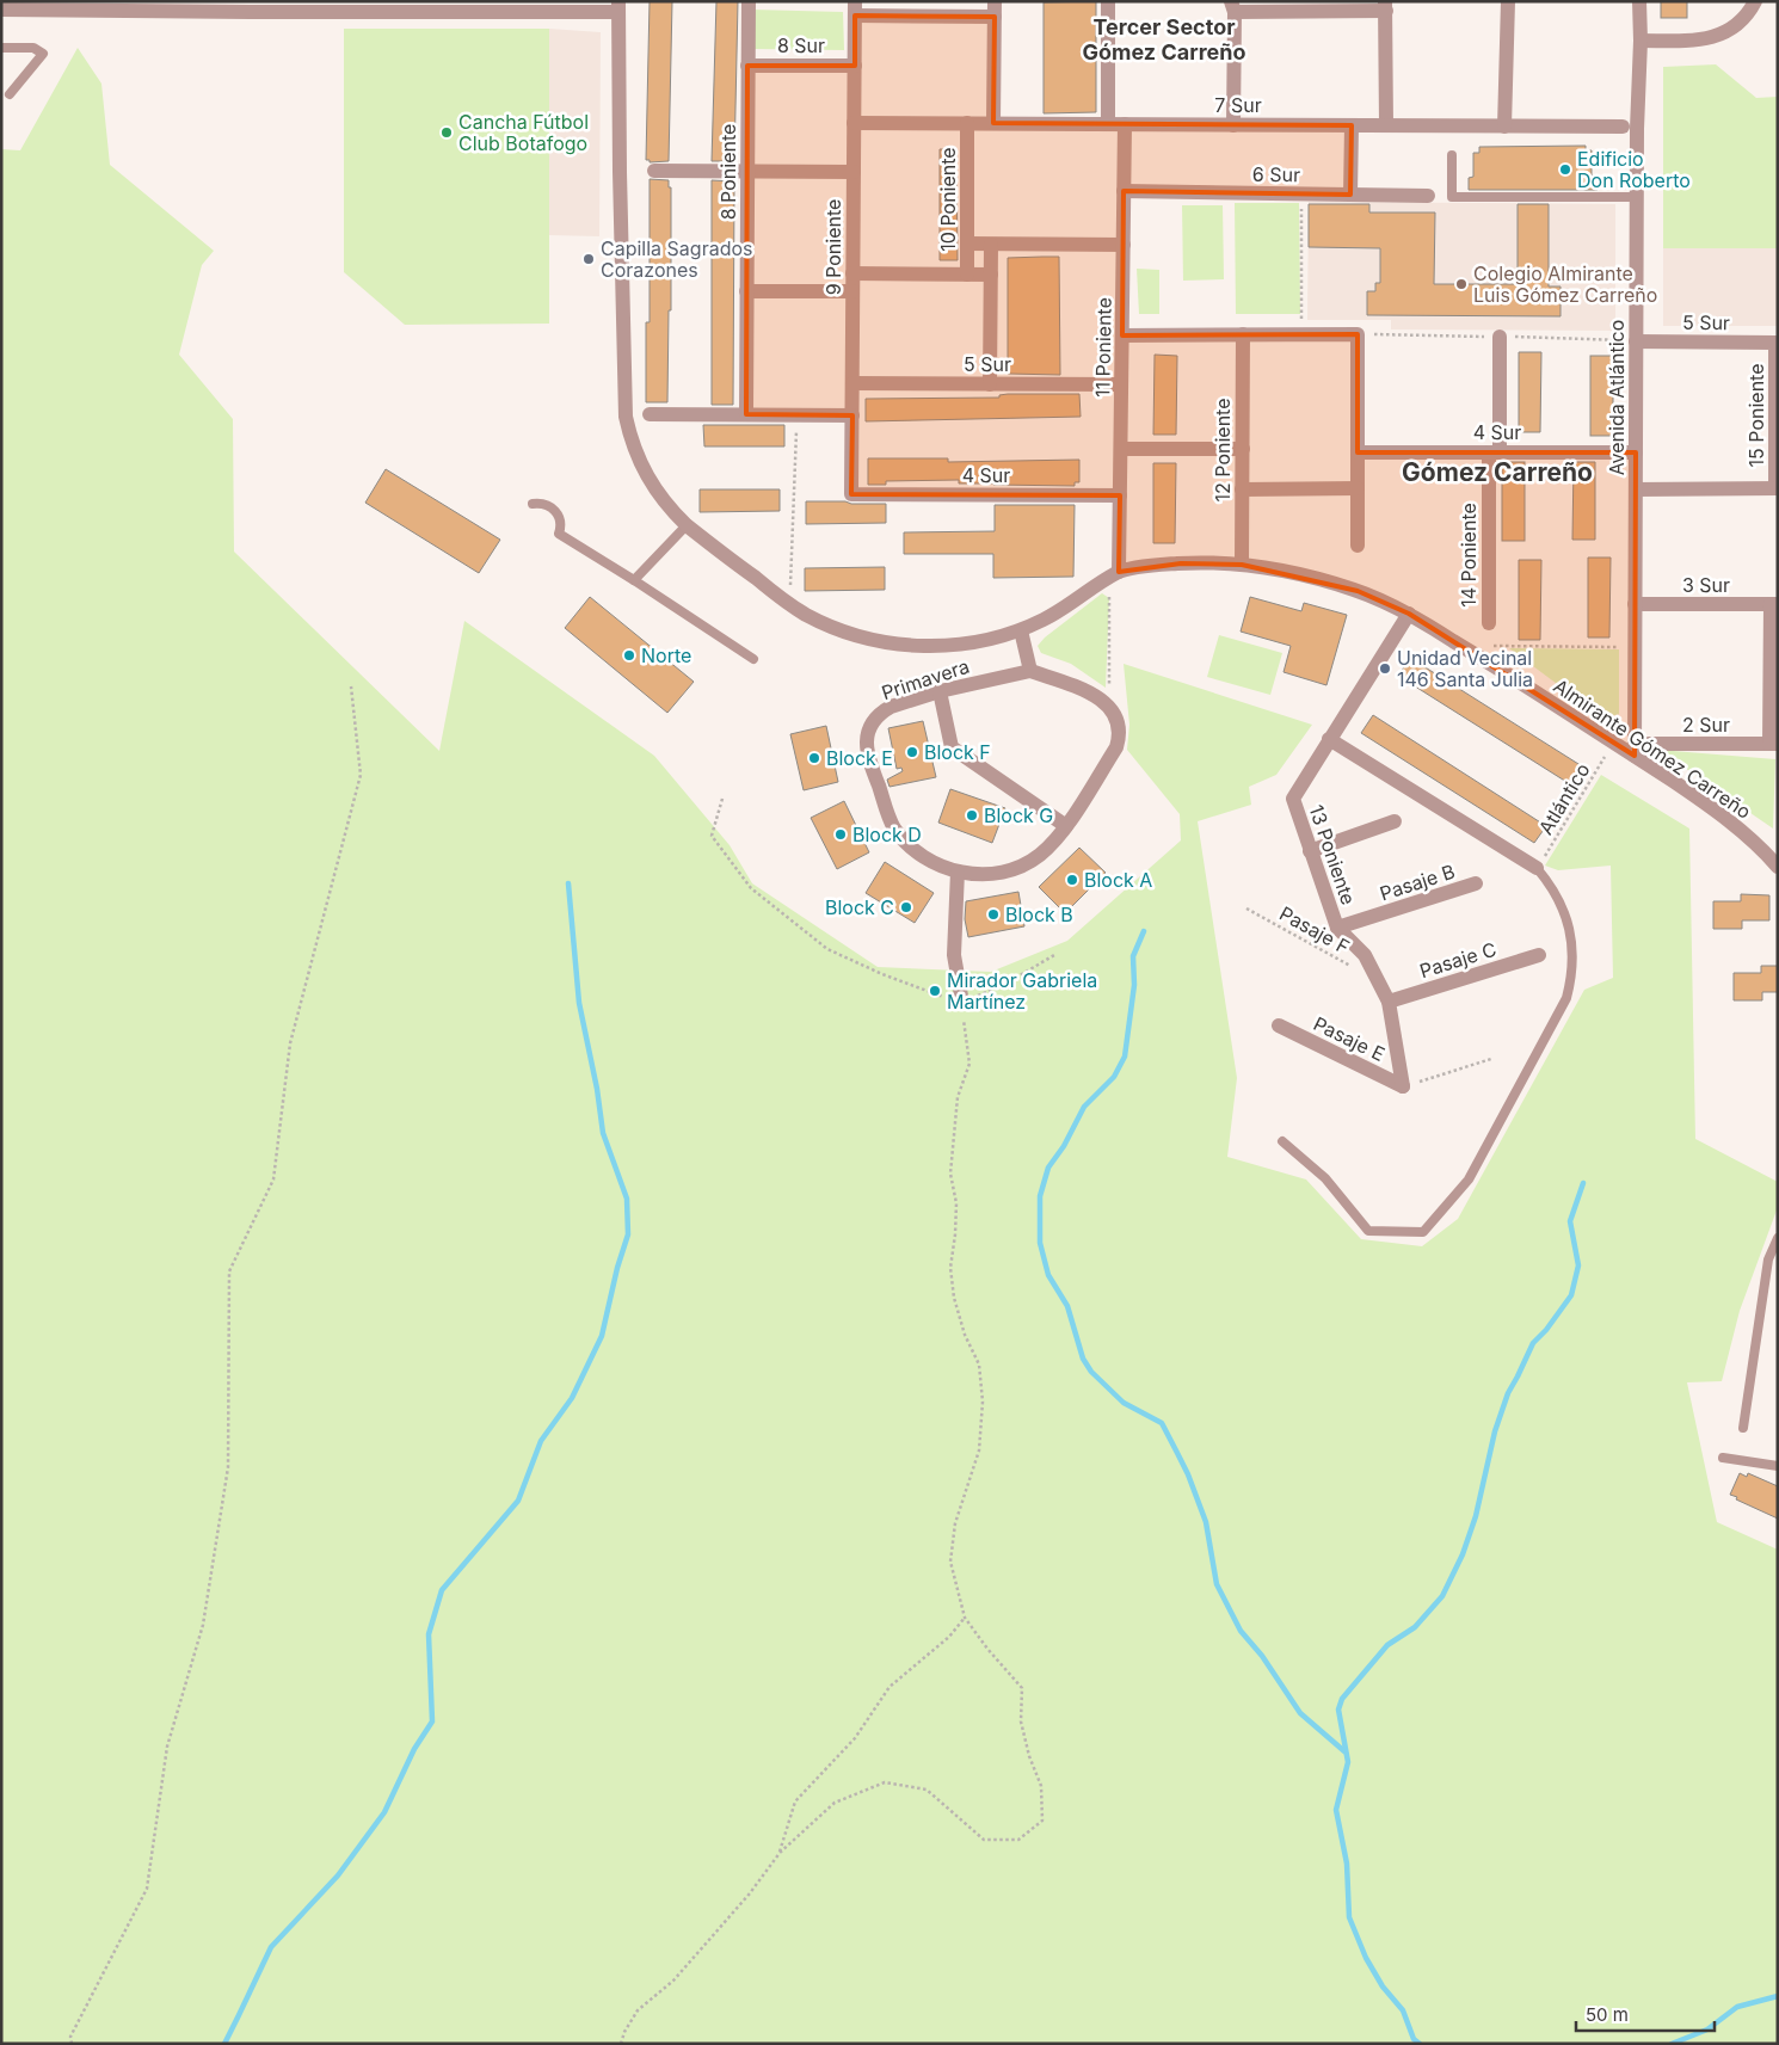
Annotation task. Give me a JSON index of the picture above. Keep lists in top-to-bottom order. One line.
{"streets":{"street":["8 Sur","7 Sur","8 Poniente","6 Sur","10 Poniente","9 Poniente","5 Sur","11 Poniente","Avenida Atlántico","15 Poniente","4 Sur","12 Poniente","14 Poniente","3 Sur","Primavera","2 Sur","Almirante Gómez Carreño","13 Poniente","Pasaje B","Pasaje C","Pasaje E"],"path":["Atlántico","Pasaje F"]},"crossings":[["8 Sur","8 Poniente"],["8 Sur","9 Poniente"],["7 Sur","10 Poniente"],["7 Sur","9 Poniente"],["7 Sur","11 Poniente"],["6 Sur","11 Poniente"],["9 Poniente","5 Sur"],["9 Poniente","4 Sur"],["5 Sur","11 Poniente"],["5 Sur","Avenida Atlántico"],["5 Sur","15 Poniente"],["11 Poniente","4 Sur"],["11 Poniente","Almirante Gómez Carreño"],["Avenida Atlántico","4 Sur"],["Avenida Atlántico","3 Sur"],["Avenida Atlántico","2 Sur"],["Avenida Atlántico","Almirante Gómez Carreño"],["4 Sur","14 Poniente"],["12 Poniente","Almirante Gómez Carreño"],["2 Sur","Almirante Gómez Carreño"],["Almirante Gómez Carreño","Atlántico"],["Almirante Gómez Carreño","13 Poniente"],["13 Poniente","Pasaje B"],["13 Poniente","Pasaje F"],["13 Poniente","Pasaje C"],["13 Poniente","Pasaje E"]],"districts":["Tercer Sector Gómez Carreño","Gómez Carreño"],"places":["Cancha Fútbol Club Botafogo","Edificio Don Roberto","Capilla Sagrados Corazones","Colegio Almirante Luis Gómez Carreño","Norte","Unidad Vecinal 146 Santa Julia","Block F","Block E","Block G","Block D","Block A","Block C","Block B","Mirador Gabriela Martínez"],"scale_bar":"50 m"}
